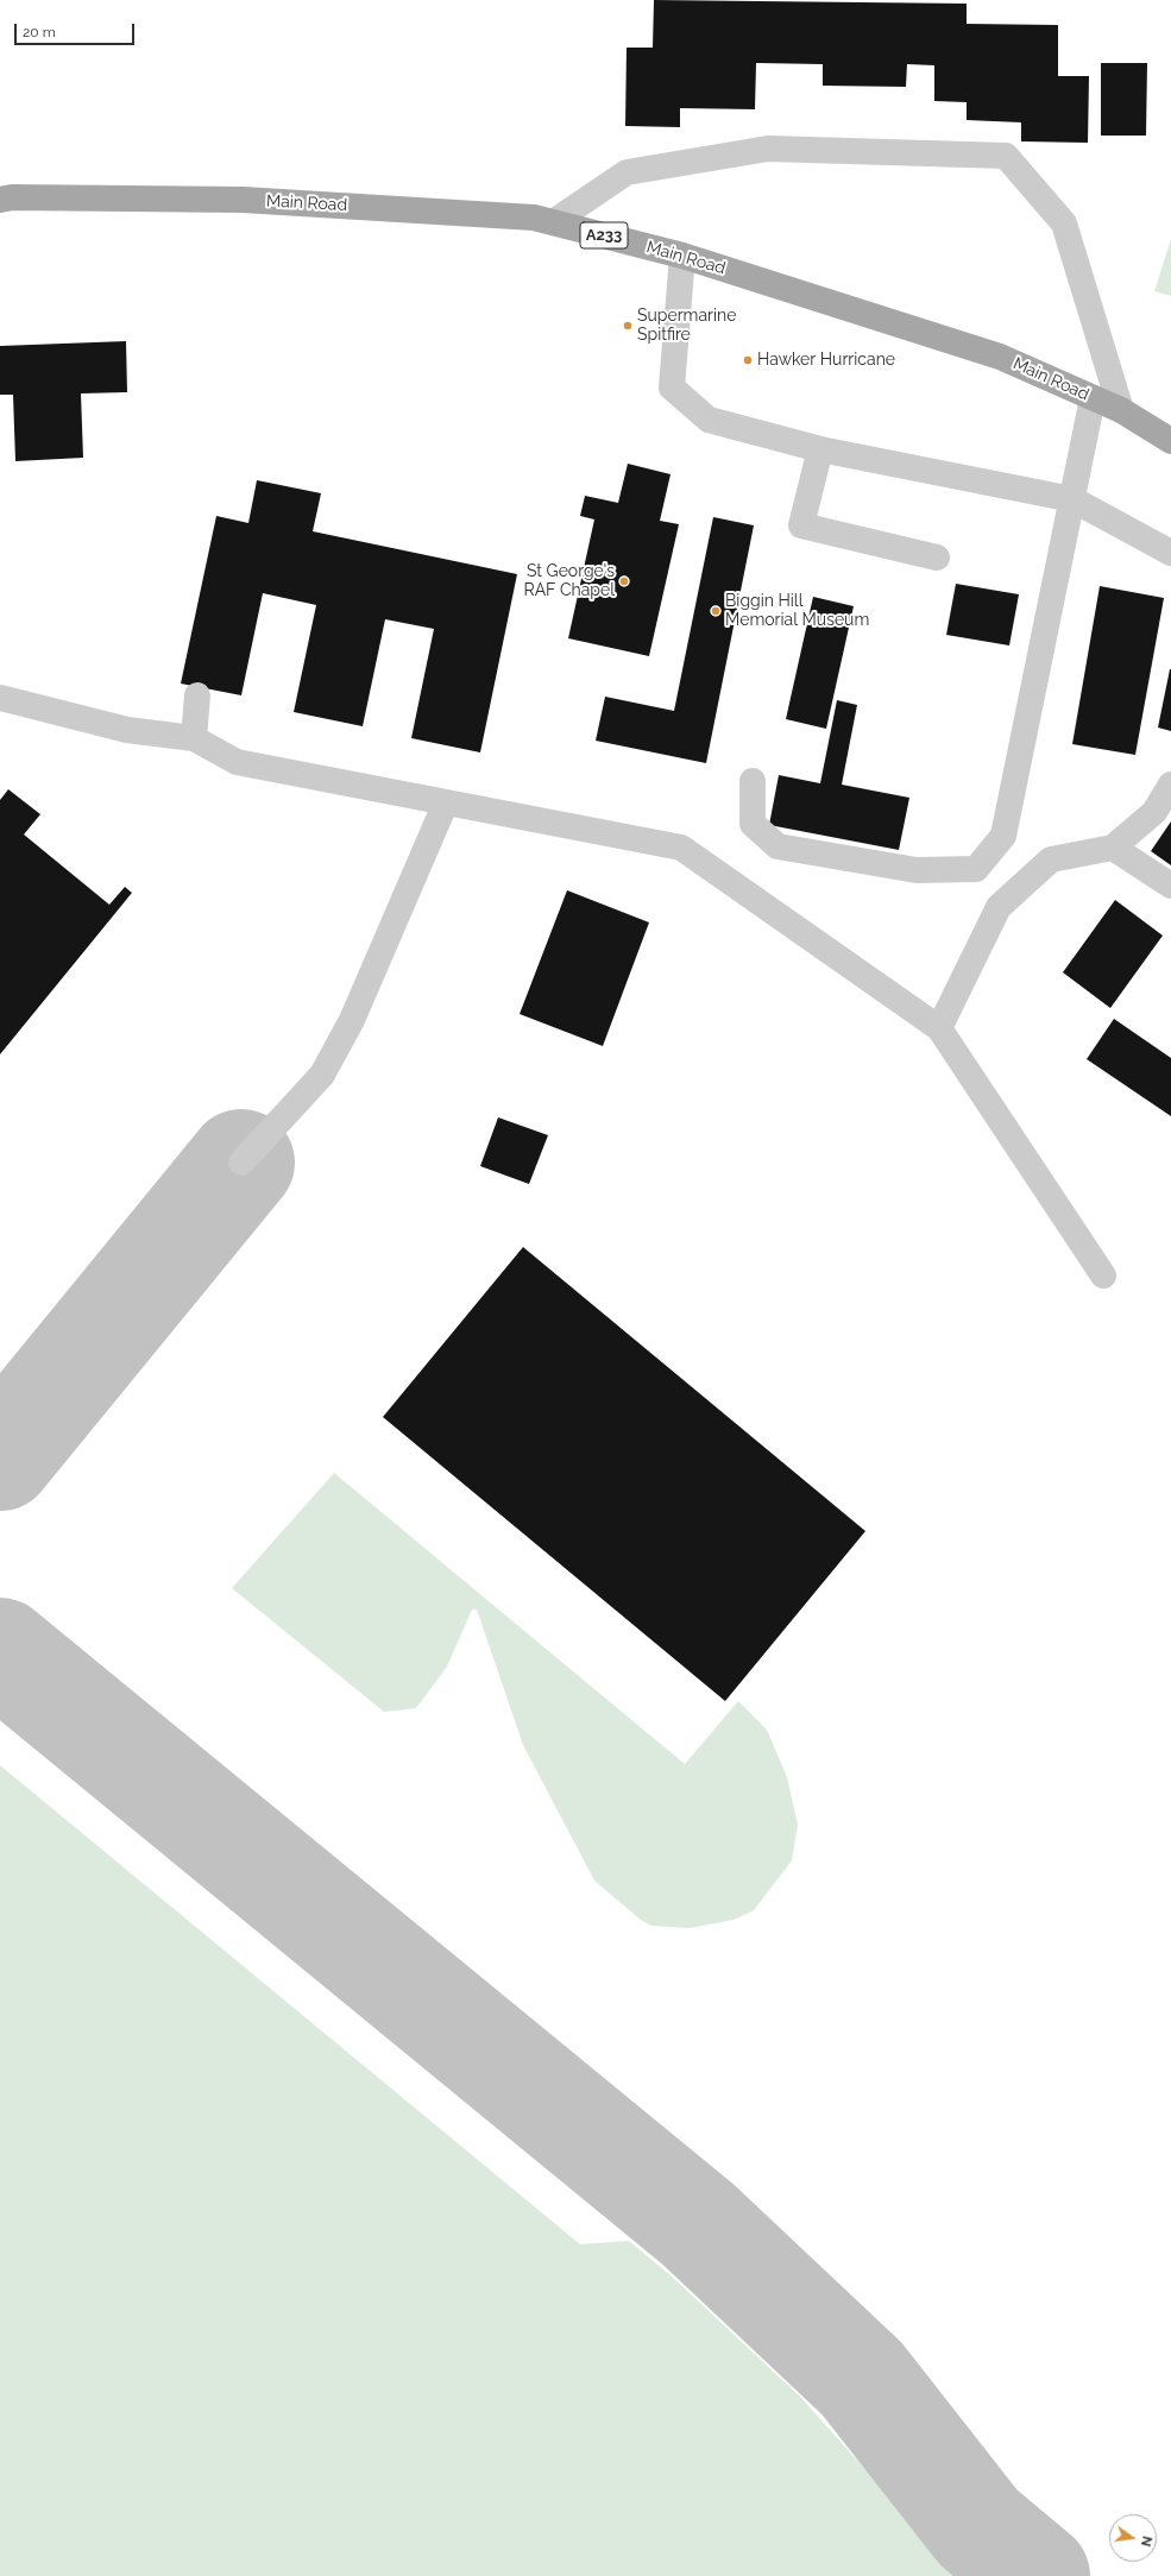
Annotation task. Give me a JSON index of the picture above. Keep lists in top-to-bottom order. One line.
{"streets":{"main road":["Main Road","A233"]},"places":["Supermarine Spitfire","Hawker Hurricane","St George's RAF Chapel","Biggin Hill Memorial Museum"],"scale_bar":"20 m","north":"right"}
